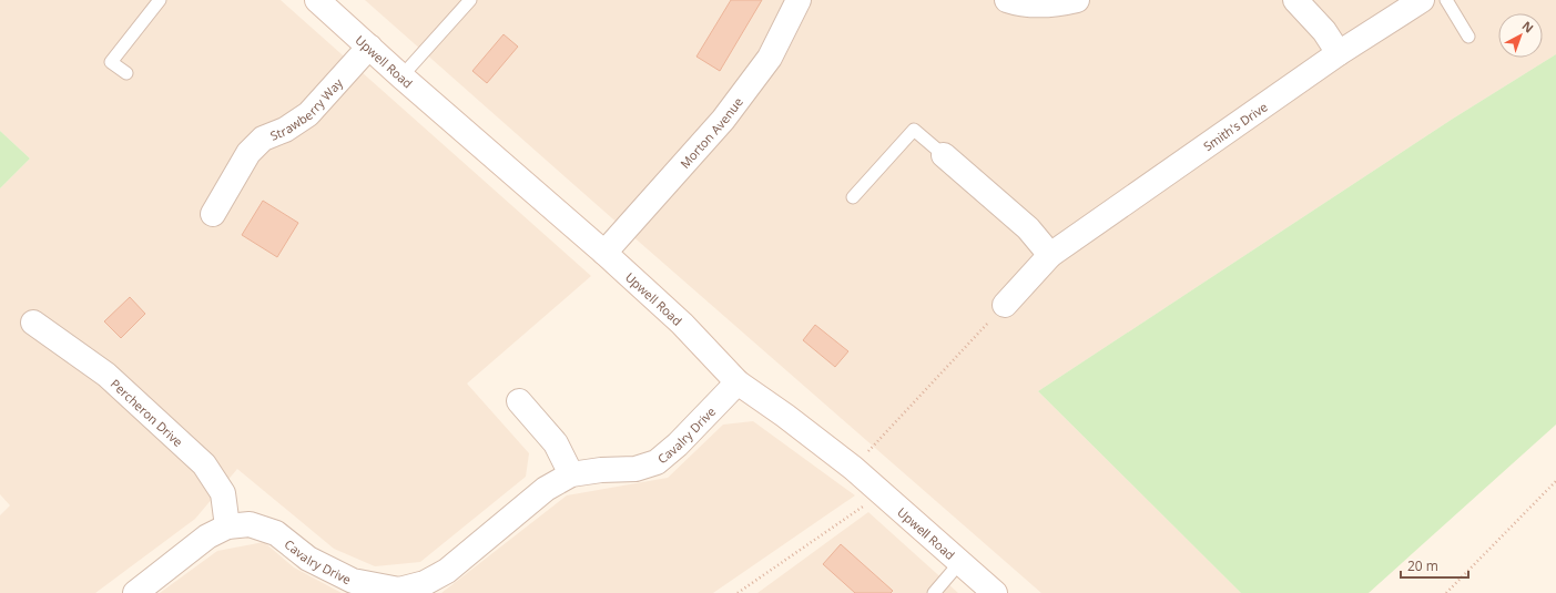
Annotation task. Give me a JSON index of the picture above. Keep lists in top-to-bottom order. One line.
{"streets":{"street":["Upwell Road","Strawberry Way","Smith's Drive","Morton Avenue","Percheron Drive","Cavalry Drive"]},"crossings":[["Upwell Road","Strawberry Way"],["Upwell Road","Morton Avenue"],["Upwell Road","Cavalry Drive"],["Percheron Drive","Cavalry Drive"]],"scale_bar":"20 m","north":"top right"}
